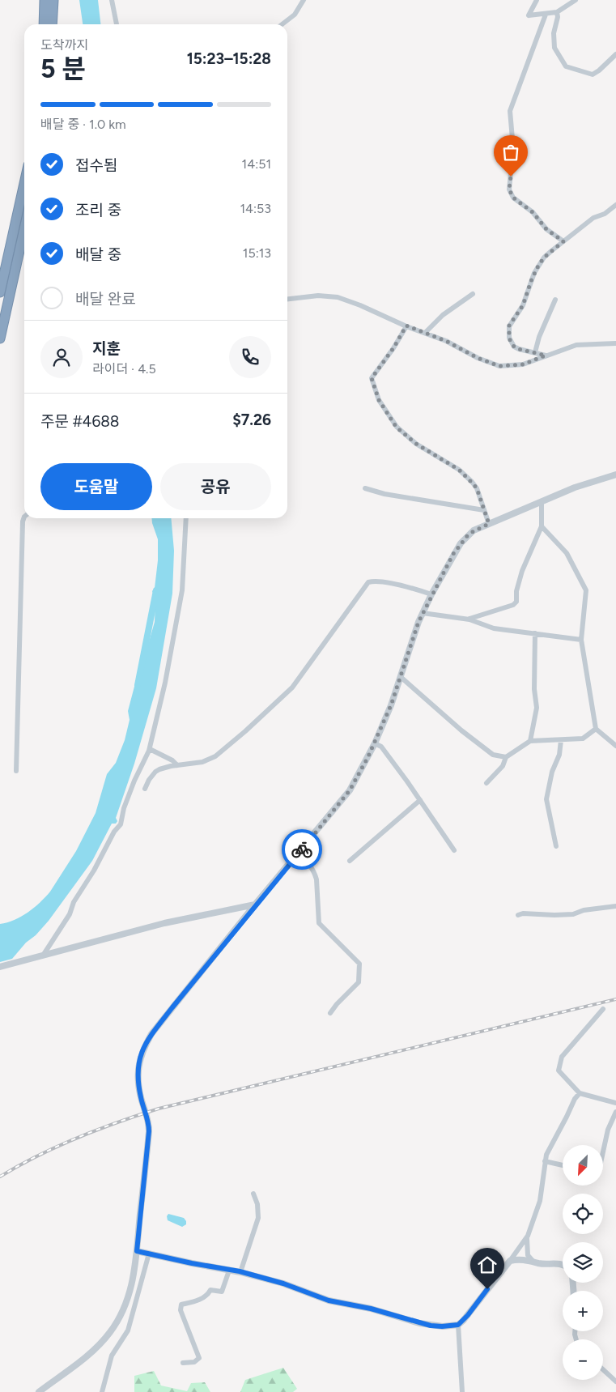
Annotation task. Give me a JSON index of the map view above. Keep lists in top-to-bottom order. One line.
{"north":"bottom left","page":{"heading":["5 분","도착까지","15:23–15:28"],"panel":["지훈","라이더 · 4.5","주문 #4688","$7.26"],"bar":"배달 중 · 1.0 km","list":[["접수됨","14:51"],["조리 중","14:53"],["배달 중","15:13"],"배달 완료"],"buttons":["도움말","공유"],"map_buttons":["+","−"]}}
